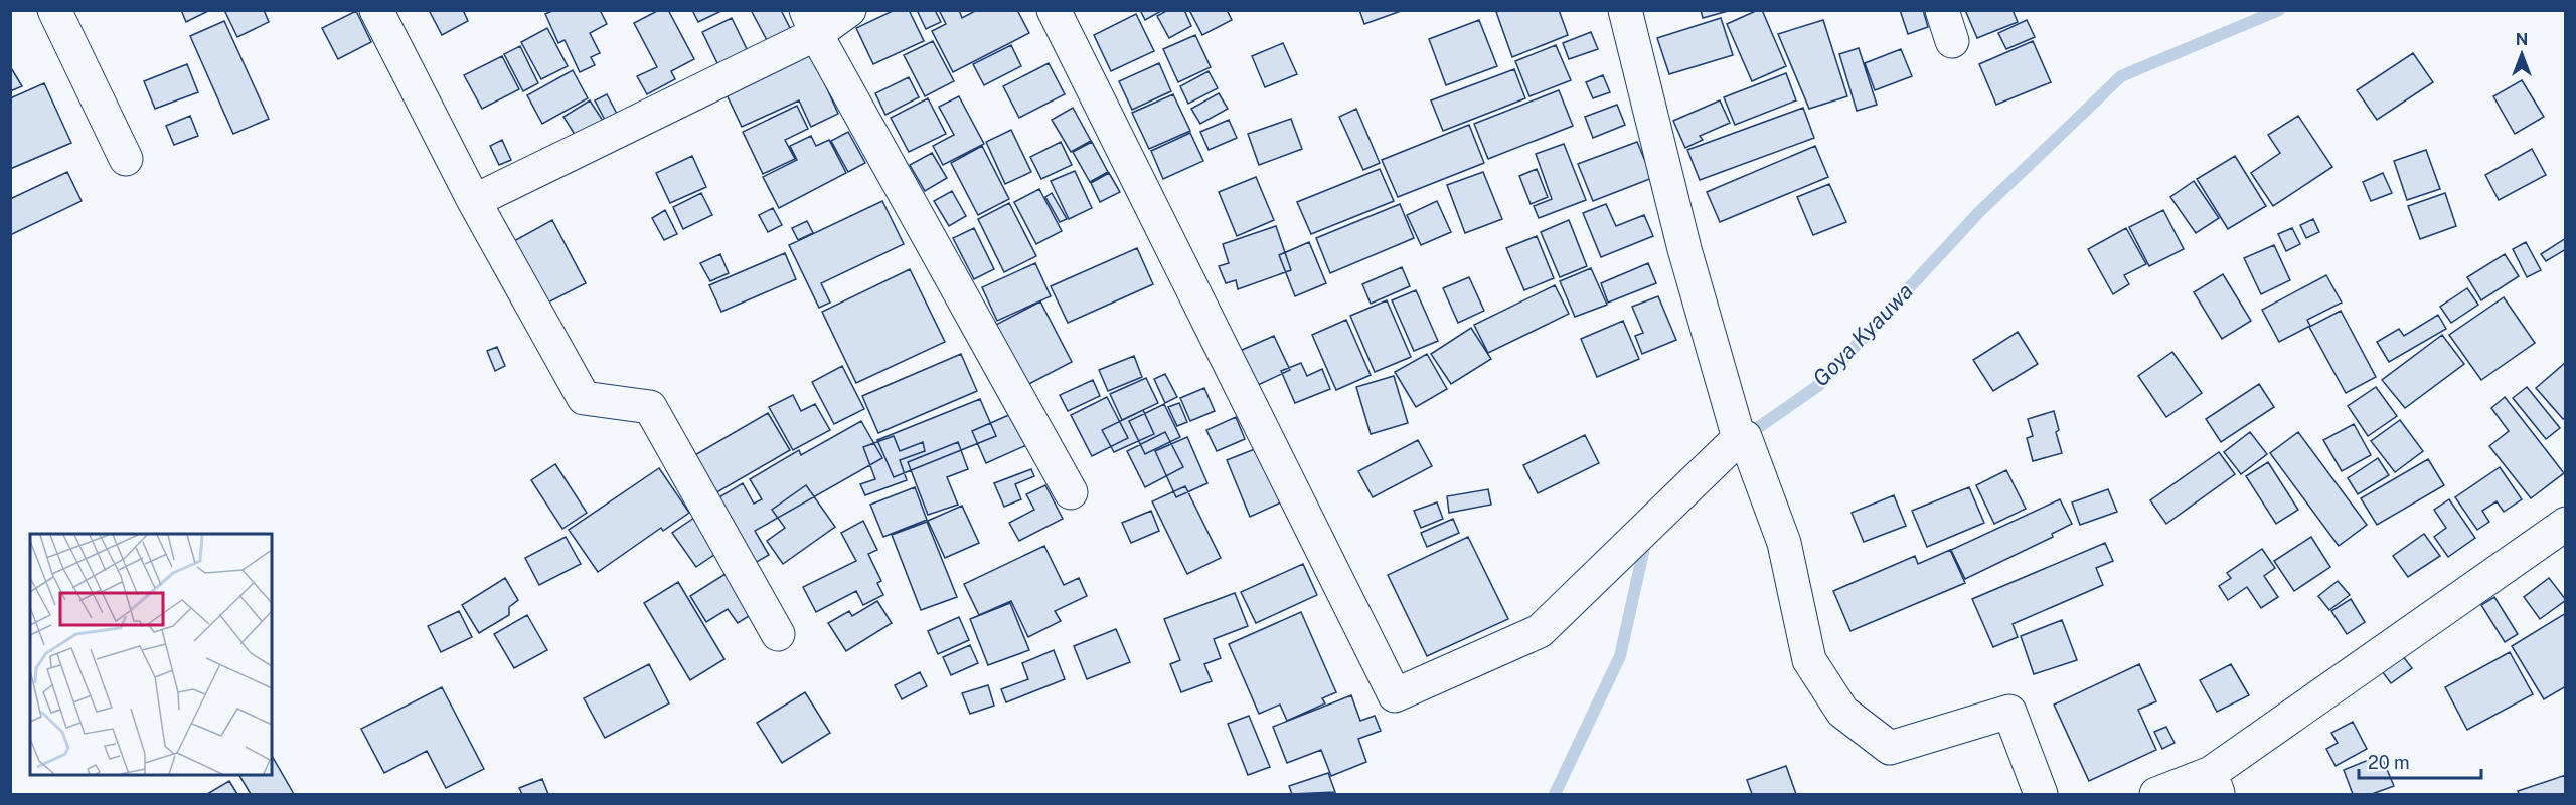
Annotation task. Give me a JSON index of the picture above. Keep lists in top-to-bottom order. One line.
{"water":["Goya Kyauwa"],"scale_bar":"20 m","north":"top"}
